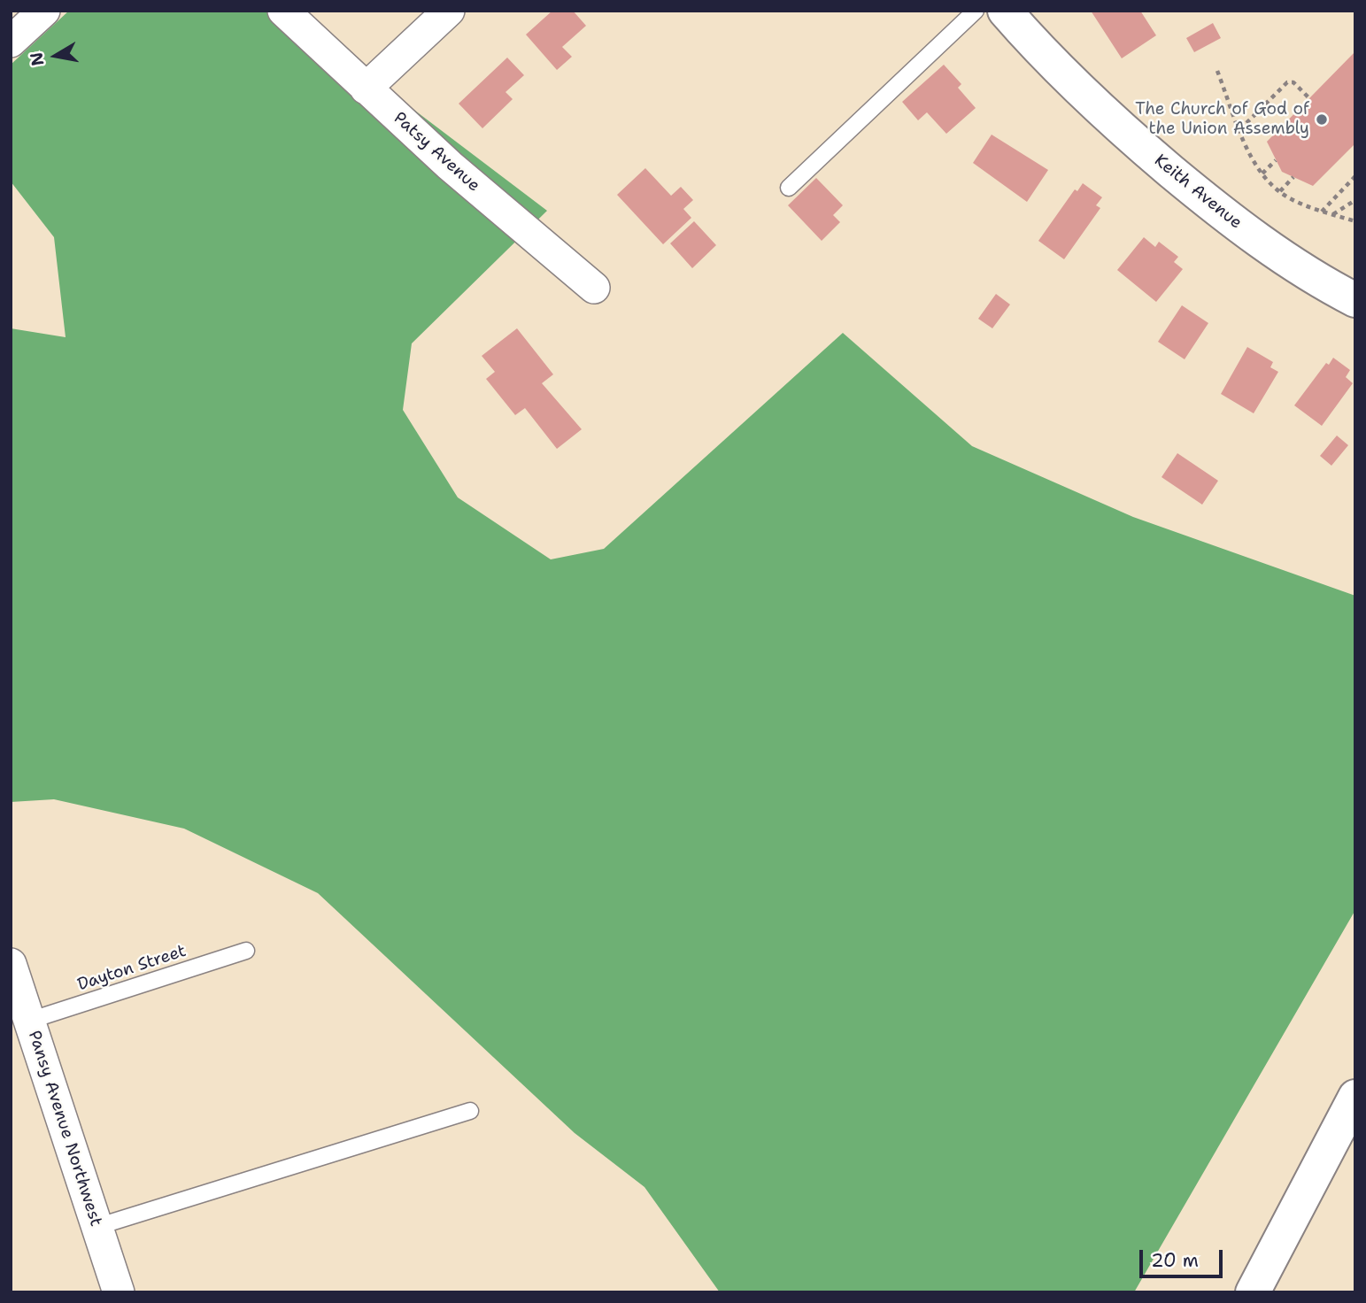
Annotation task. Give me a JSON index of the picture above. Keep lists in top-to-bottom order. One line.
{"streets":{"street":["Patsy Avenue","Keith Avenue","Pansy Avenue Northwest"],"lane":["Dayton Street"]},"crossings":[["Dayton Street","Pansy Avenue Northwest"]],"places":["The Church of God of the Union Assembly"],"scale_bar":"20 m","north":"left"}
